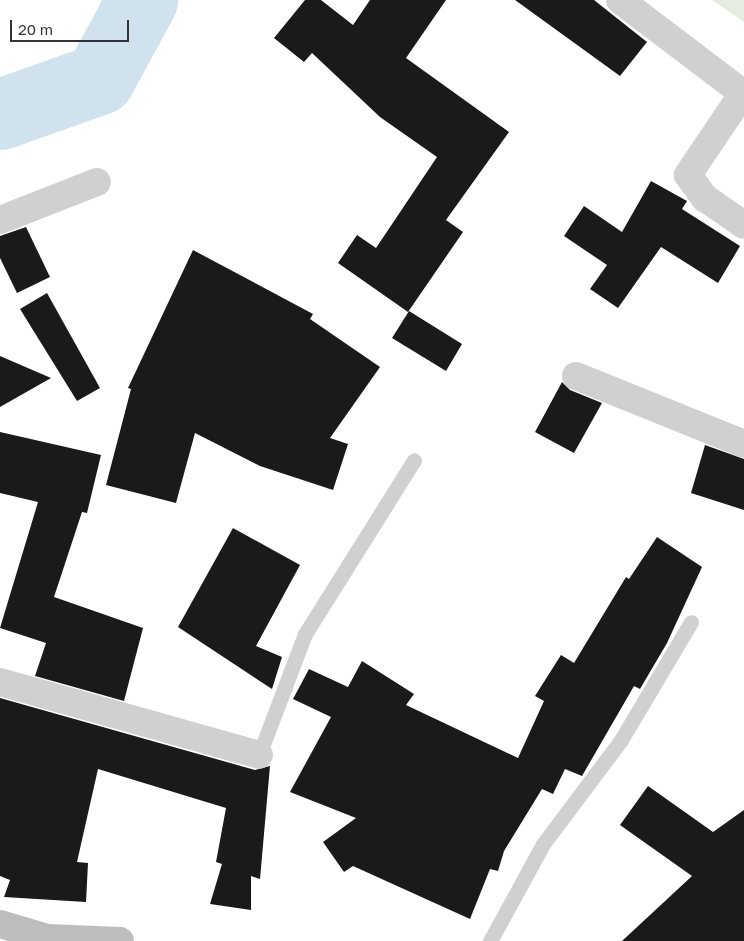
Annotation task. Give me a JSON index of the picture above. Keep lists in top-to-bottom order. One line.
{"scale_bar":"20 m"}
